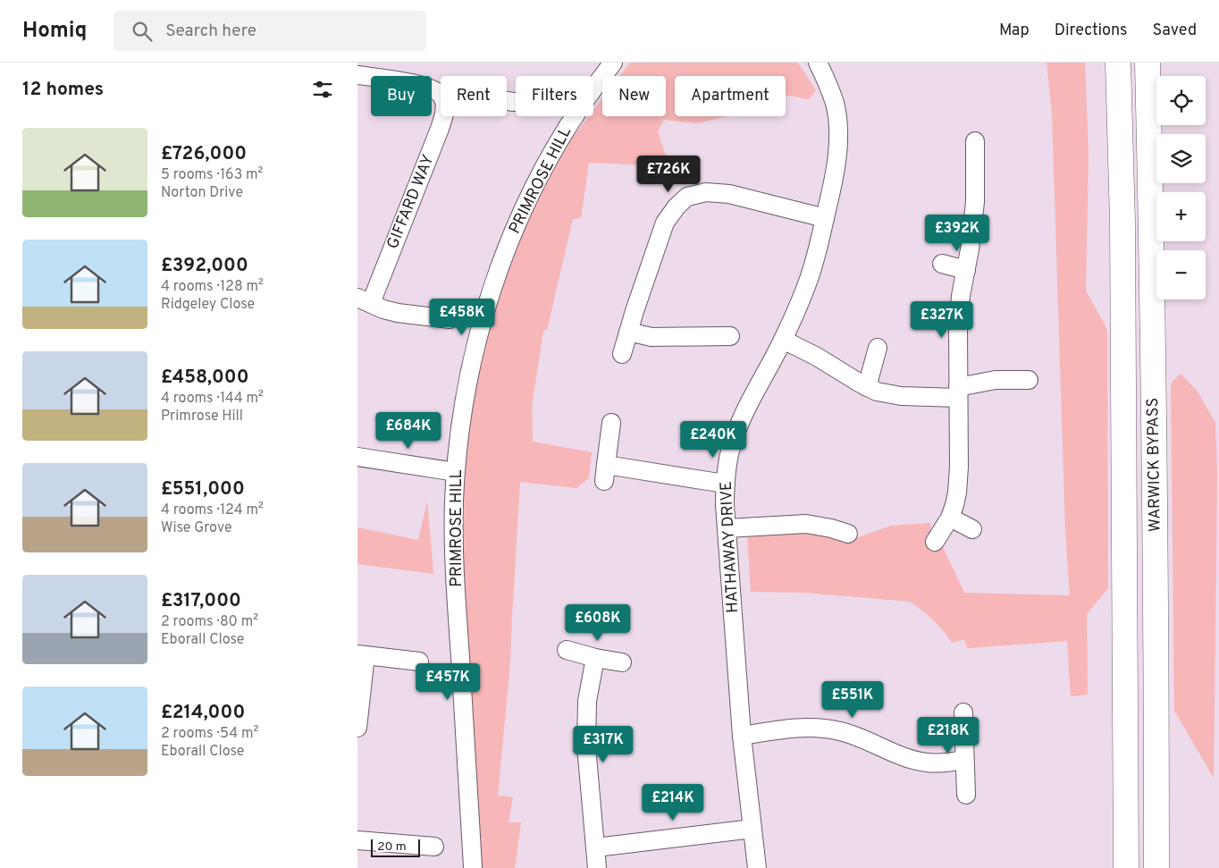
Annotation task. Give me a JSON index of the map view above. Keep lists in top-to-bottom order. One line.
{"streets":{"highway":["WARWICK BYPASS"],"street":["PRIMROSE HILL","GIFFARD WAY","HATHAWAY DRIVE"]},"scale_bar":"20 m","page":{"header":"Homiq","search":"Search here","nav":["Map","Directions","Saved"],"heading":"12 homes","map_buttons":["+","−"],"chip":["Buy","Rent","Filters","New","Apartment"],"list":[{"name":"£726,000","note":"5 rooms · 163 m² · Norton Drive"},{"name":"£392,000","note":"4 rooms · 128 m² · Ridgeley Close"},{"name":"£458,000","note":"4 rooms · 144 m² · Primrose Hill"},{"name":"£551,000","note":"4 rooms · 124 m² · Wise Grove"},{"name":"£317,000","note":"2 rooms · 80 m² · Eborall Close"},{"name":"£214,000","note":"2 rooms · 54 m² · Eborall Close"}],"price":["£726K","£392K","£458K","£327K","£684K","£240K","£608K","£457K","£551K","£218K","£317K","£214K"],"scale":"20 m"}}
